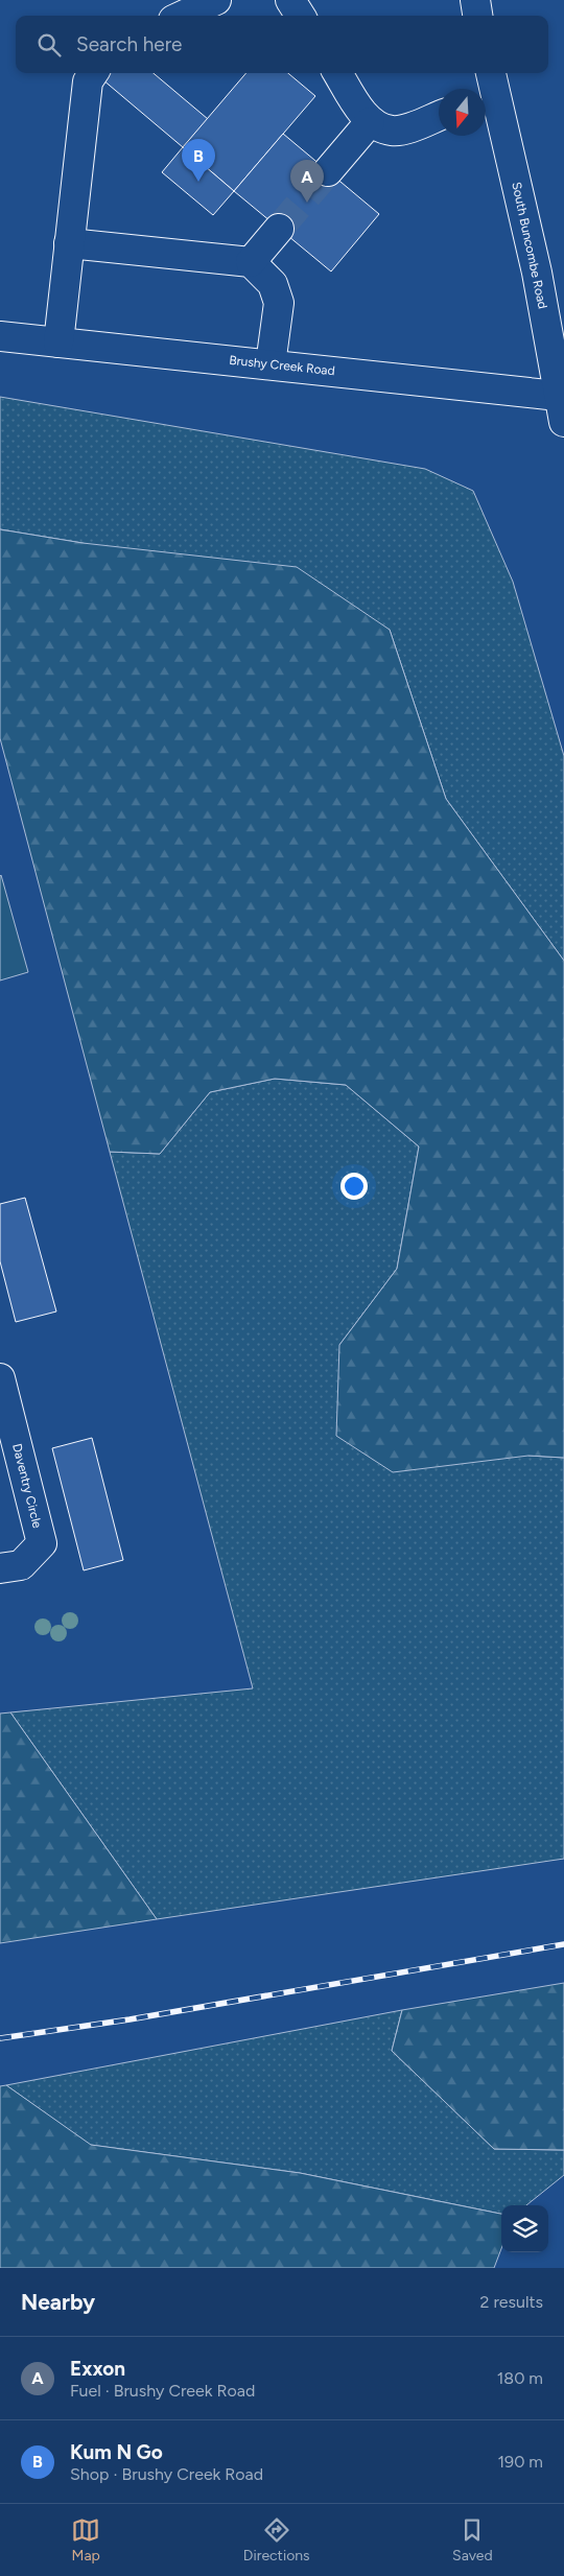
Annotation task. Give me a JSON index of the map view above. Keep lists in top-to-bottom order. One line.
{"streets":{"street":["South Buncombe Road","Brushy Creek Road","Daventry Circle"]},"crossings":[["South Buncombe Road","Brushy Creek Road"]],"north":"bottom","page":{"search":"Search here","pins":["B","A"],"heading":["Nearby","2 results"],"list":[{"mark":"A","name":"Exxon","note":"Fuel · Brushy Creek Road","value":"180 m"},{"mark":"B","name":"Kum N Go","note":"Shop · Brushy Creek Road","value":"190 m"}],"nav":["Map","Directions","Saved"]}}
